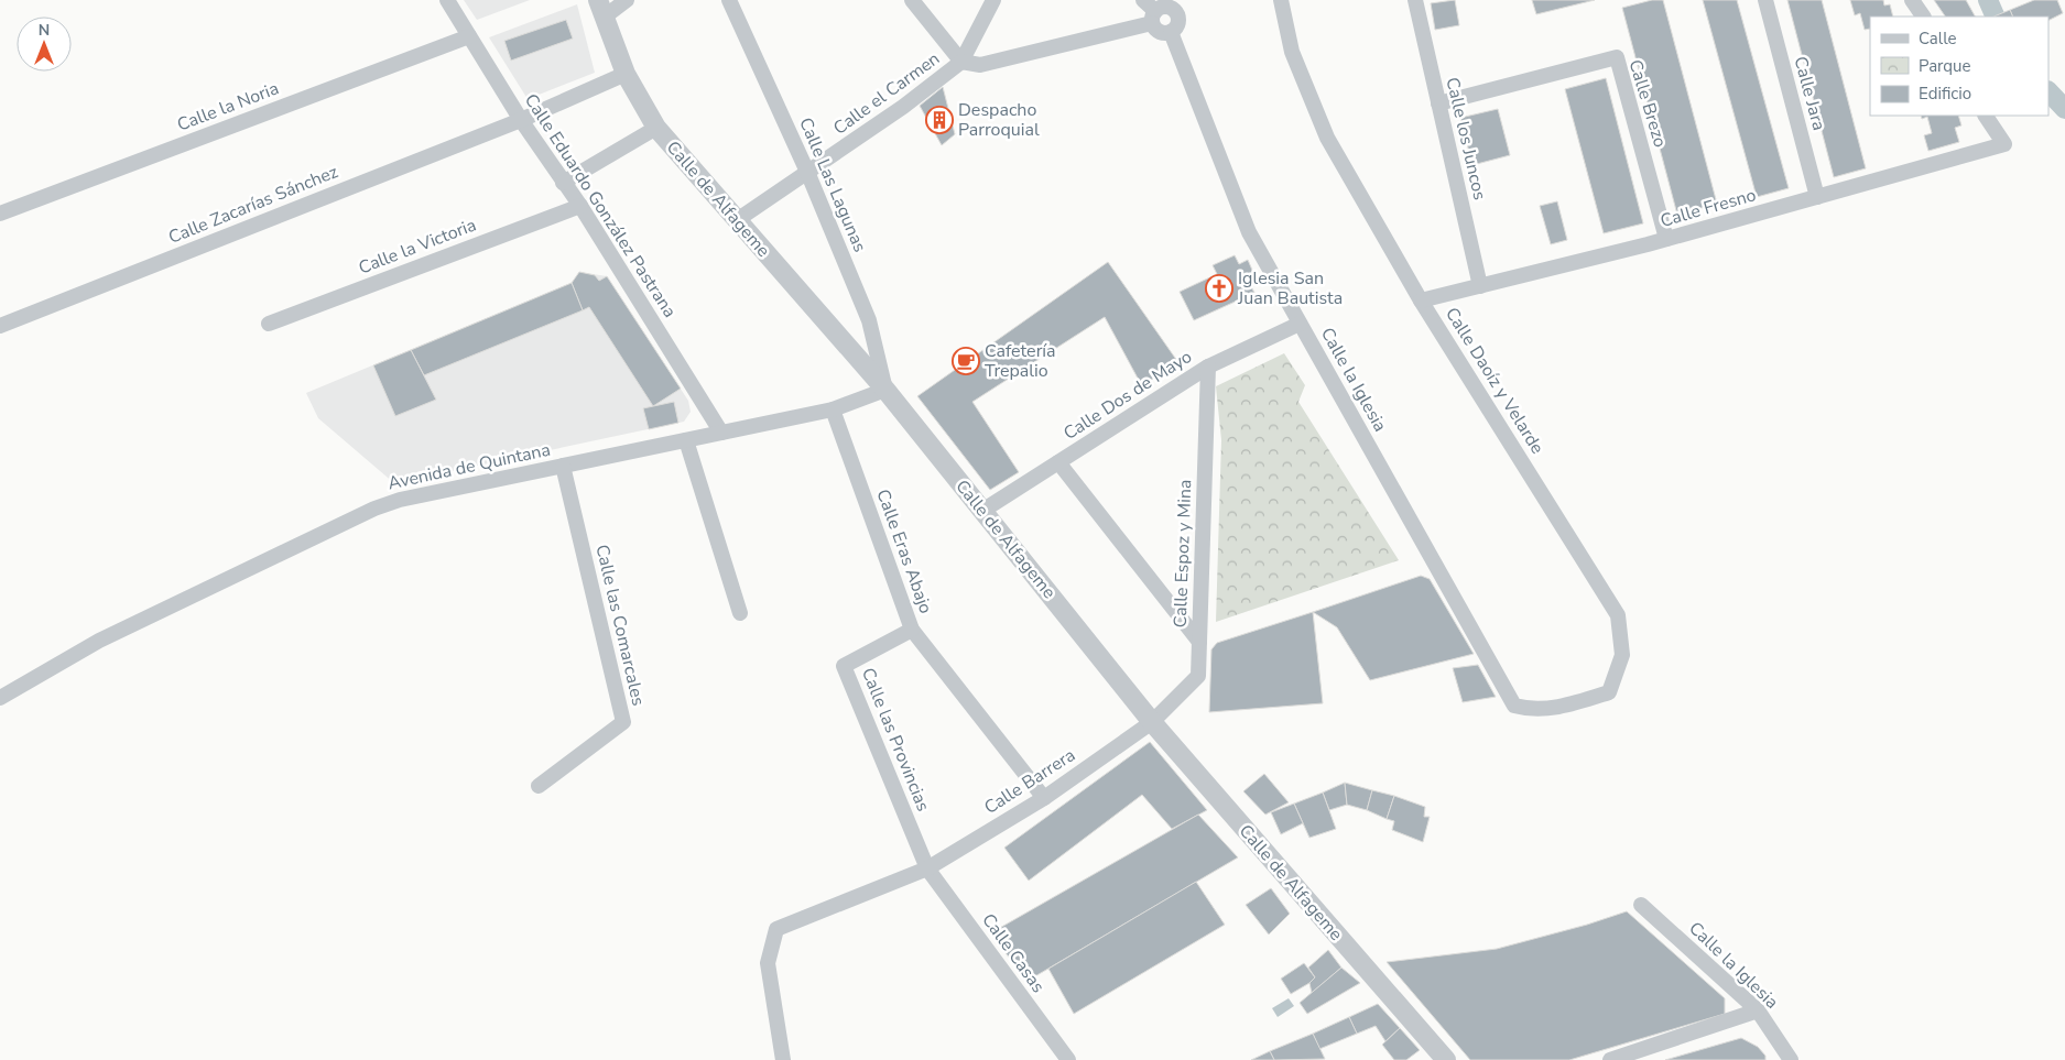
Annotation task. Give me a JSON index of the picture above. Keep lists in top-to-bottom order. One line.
{"streets":{"street":["Calle el Carmen","Calle Jara","Calle Brezo","Calle la Noria","Calle los Juncos","Calle Las Lagunas","Calle de Alfageme","Calle Zacarías Sánchez","Calle Eduardo González Pastrana","Calle Fresno","Calle la Victoria","Calle la Iglesia","Calle Daoíz y Velarde","Calle Dos de Mayo","Avenida de Quintana","Calle Eras Abajo","Calle Espoz y Mina","Calle las Comarcales","Calle las Provincias","Calle Barrera","Calle Casas"]},"crossings":[["Calle el Carmen","Calle Las Lagunas"],["Calle el Carmen","Calle de Alfageme"],["Calle el Carmen","Calle la Iglesia"],["Calle Jara","Calle Fresno"],["Calle Brezo","Calle los Juncos"],["Calle Brezo","Calle Fresno"],["Calle la Noria","Calle Eduardo González Pastrana"],["Calle los Juncos","Calle Fresno"],["Calle Las Lagunas","Calle de Alfageme"],["Calle Las Lagunas","Avenida de Quintana"],["Calle de Alfageme","Calle Zacarías Sánchez"],["Calle de Alfageme","Calle Dos de Mayo"],["Calle de Alfageme","Avenida de Quintana"],["Calle de Alfageme","Calle Espoz y Mina"],["Calle de Alfageme","Calle Barrera"],["Calle Zacarías Sánchez","Calle Eduardo González Pastrana"],["Calle Eduardo González Pastrana","Calle la Victoria"],["Calle Eduardo González Pastrana","Avenida de Quintana"],["Calle Fresno","Calle Daoíz y Velarde"],["Calle la Iglesia","Calle Daoíz y Velarde"],["Calle la Iglesia","Calle Dos de Mayo"],["Calle Dos de Mayo","Calle Espoz y Mina"],["Avenida de Quintana","Calle Eras Abajo"],["Avenida de Quintana","Calle las Comarcales"],["Calle Eras Abajo","Calle las Provincias"],["Calle Eras Abajo","Calle Barrera"],["Calle Espoz y Mina","Calle Barrera"],["Calle las Provincias","Calle Barrera"],["Calle las Provincias","Calle Casas"],["Calle Barrera","Calle Casas"]],"places":{"building":["Despacho Parroquial"],"church":["Iglesia San Juan Bautista"],"cafe":["Cafetería Trepalio"]},"legend":["Calle","Parque","Edificio"],"north":"top"}
